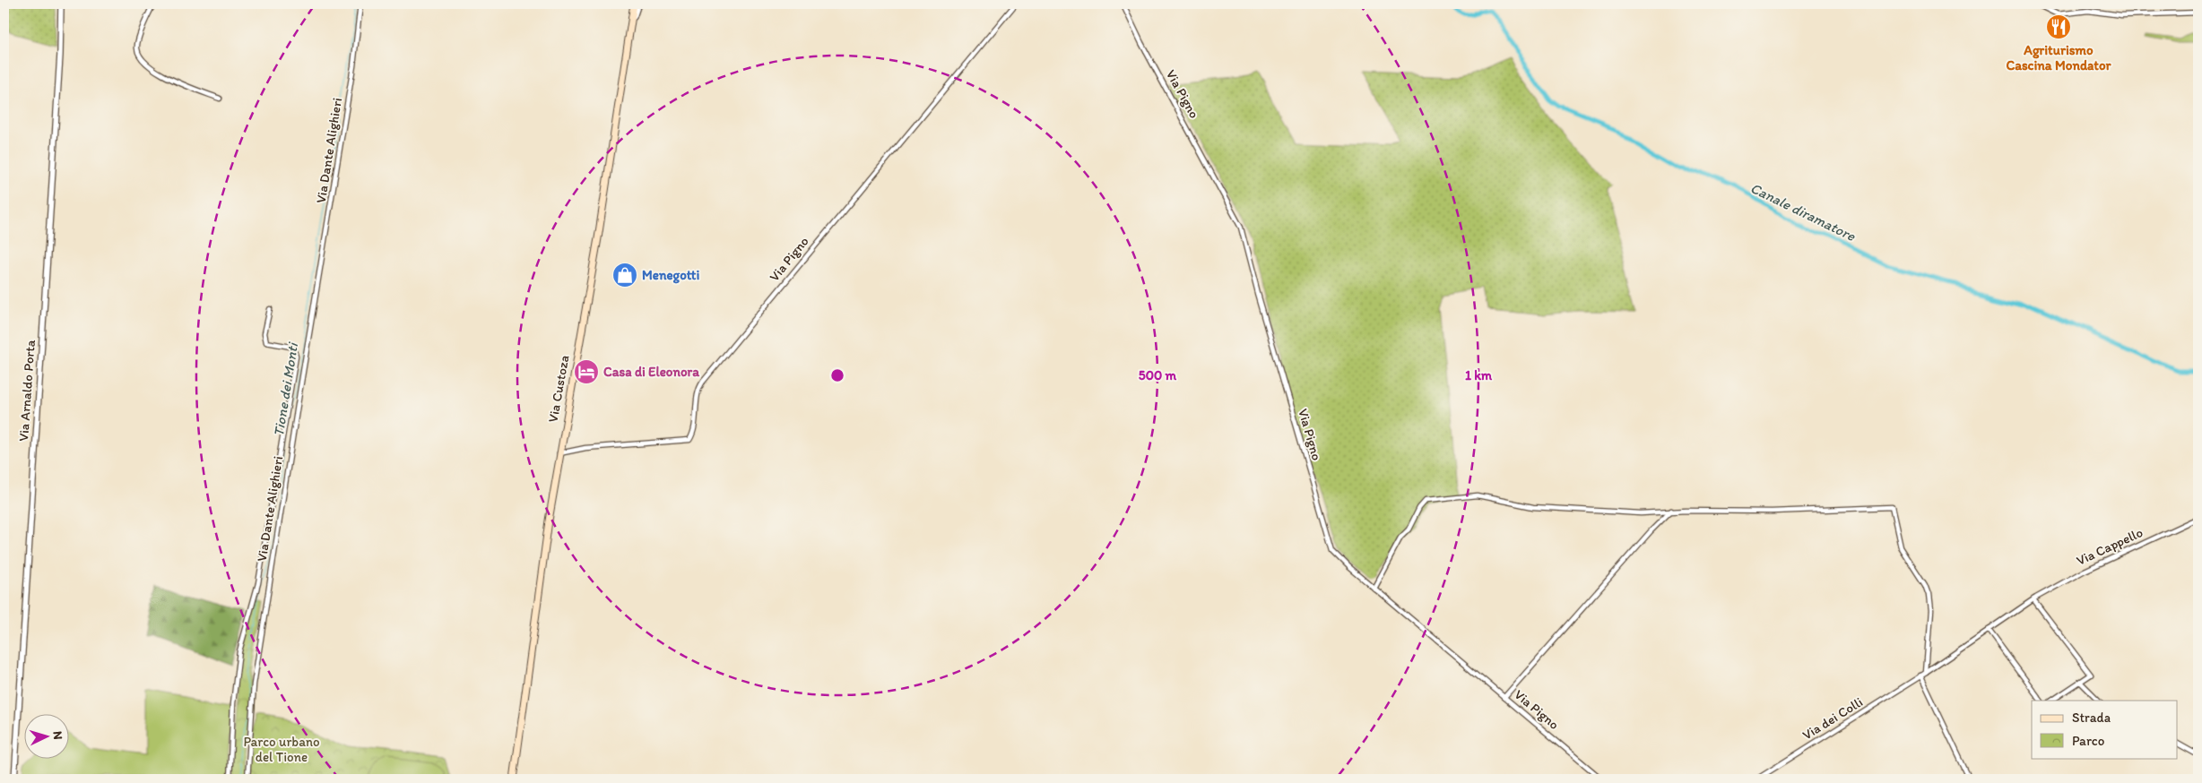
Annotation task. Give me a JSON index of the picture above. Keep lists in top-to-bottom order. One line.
{"streets":{"main road":["Via Custoza"],"street":["Via Pigno","Via Dante Alighieri","Via Arnaldo Porta","Via Cappello","Via dei Colli"]},"crossings":[["Via Pigno","Via Custoza"],["Via Cappello","Via dei Colli"]],"water":["Canale diramatore","Tione dei Monti"],"parks":["Parco urbano del Tione"],"places":{"restaurant":["Agriturismo Cascina Mondator"],"shop":["Menegotti"],"hotel":["Casa di Eleonora"]},"legend":["Strada","Parco"],"north":"right","rings":["500 m","1 km"]}
